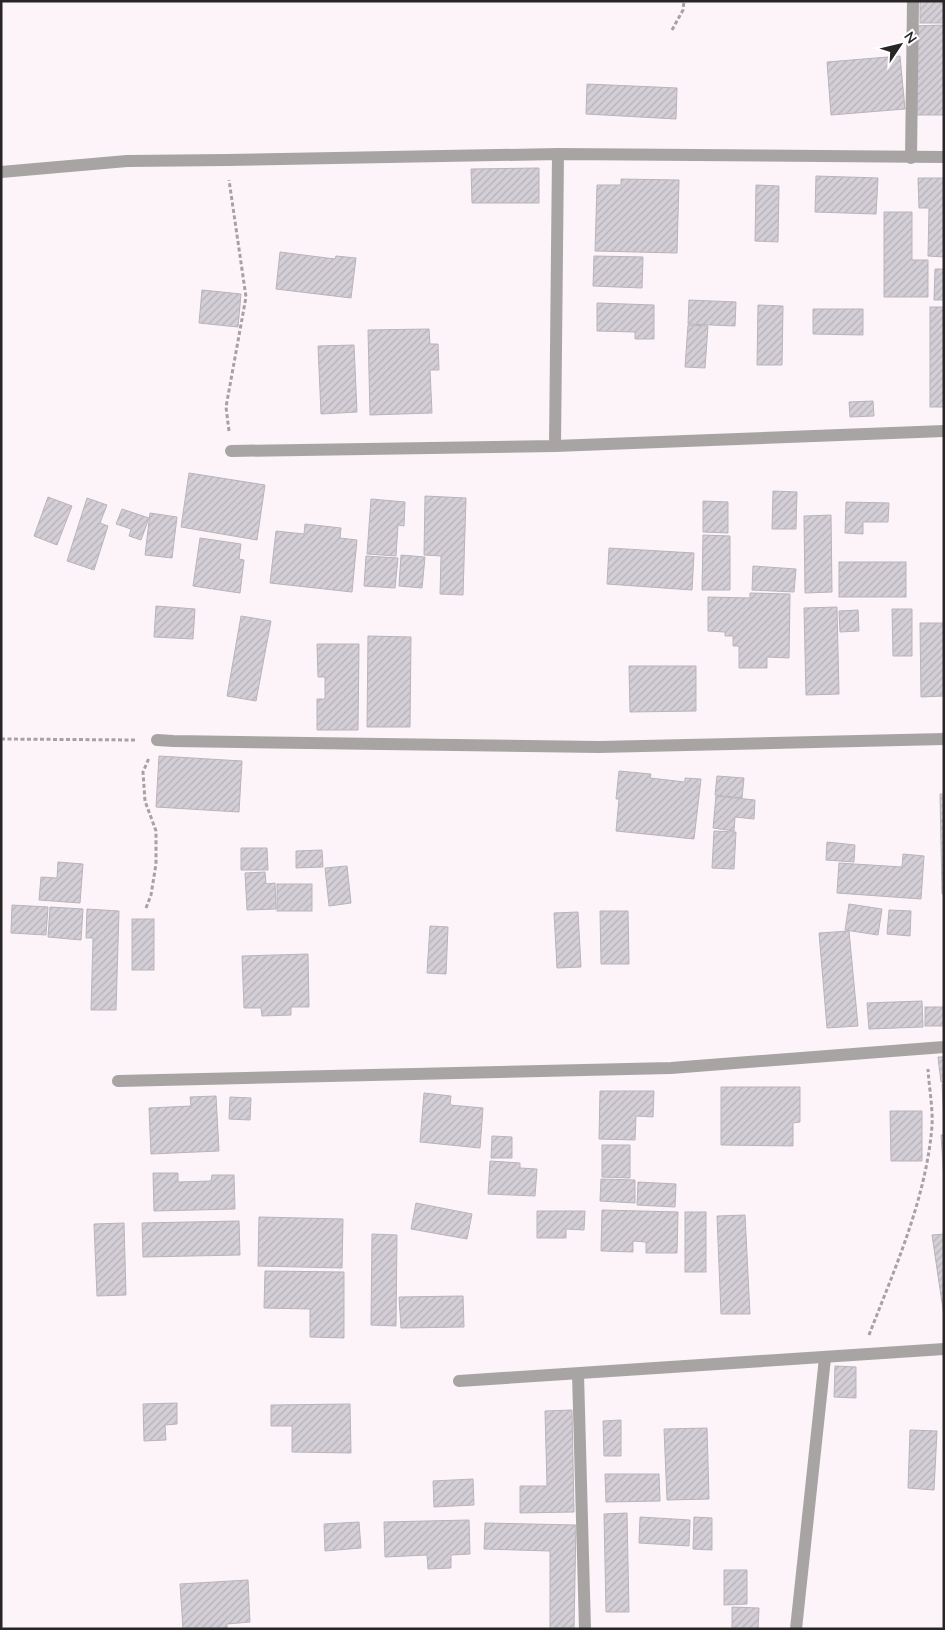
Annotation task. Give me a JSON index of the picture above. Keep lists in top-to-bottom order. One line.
{"north":"top right"}
